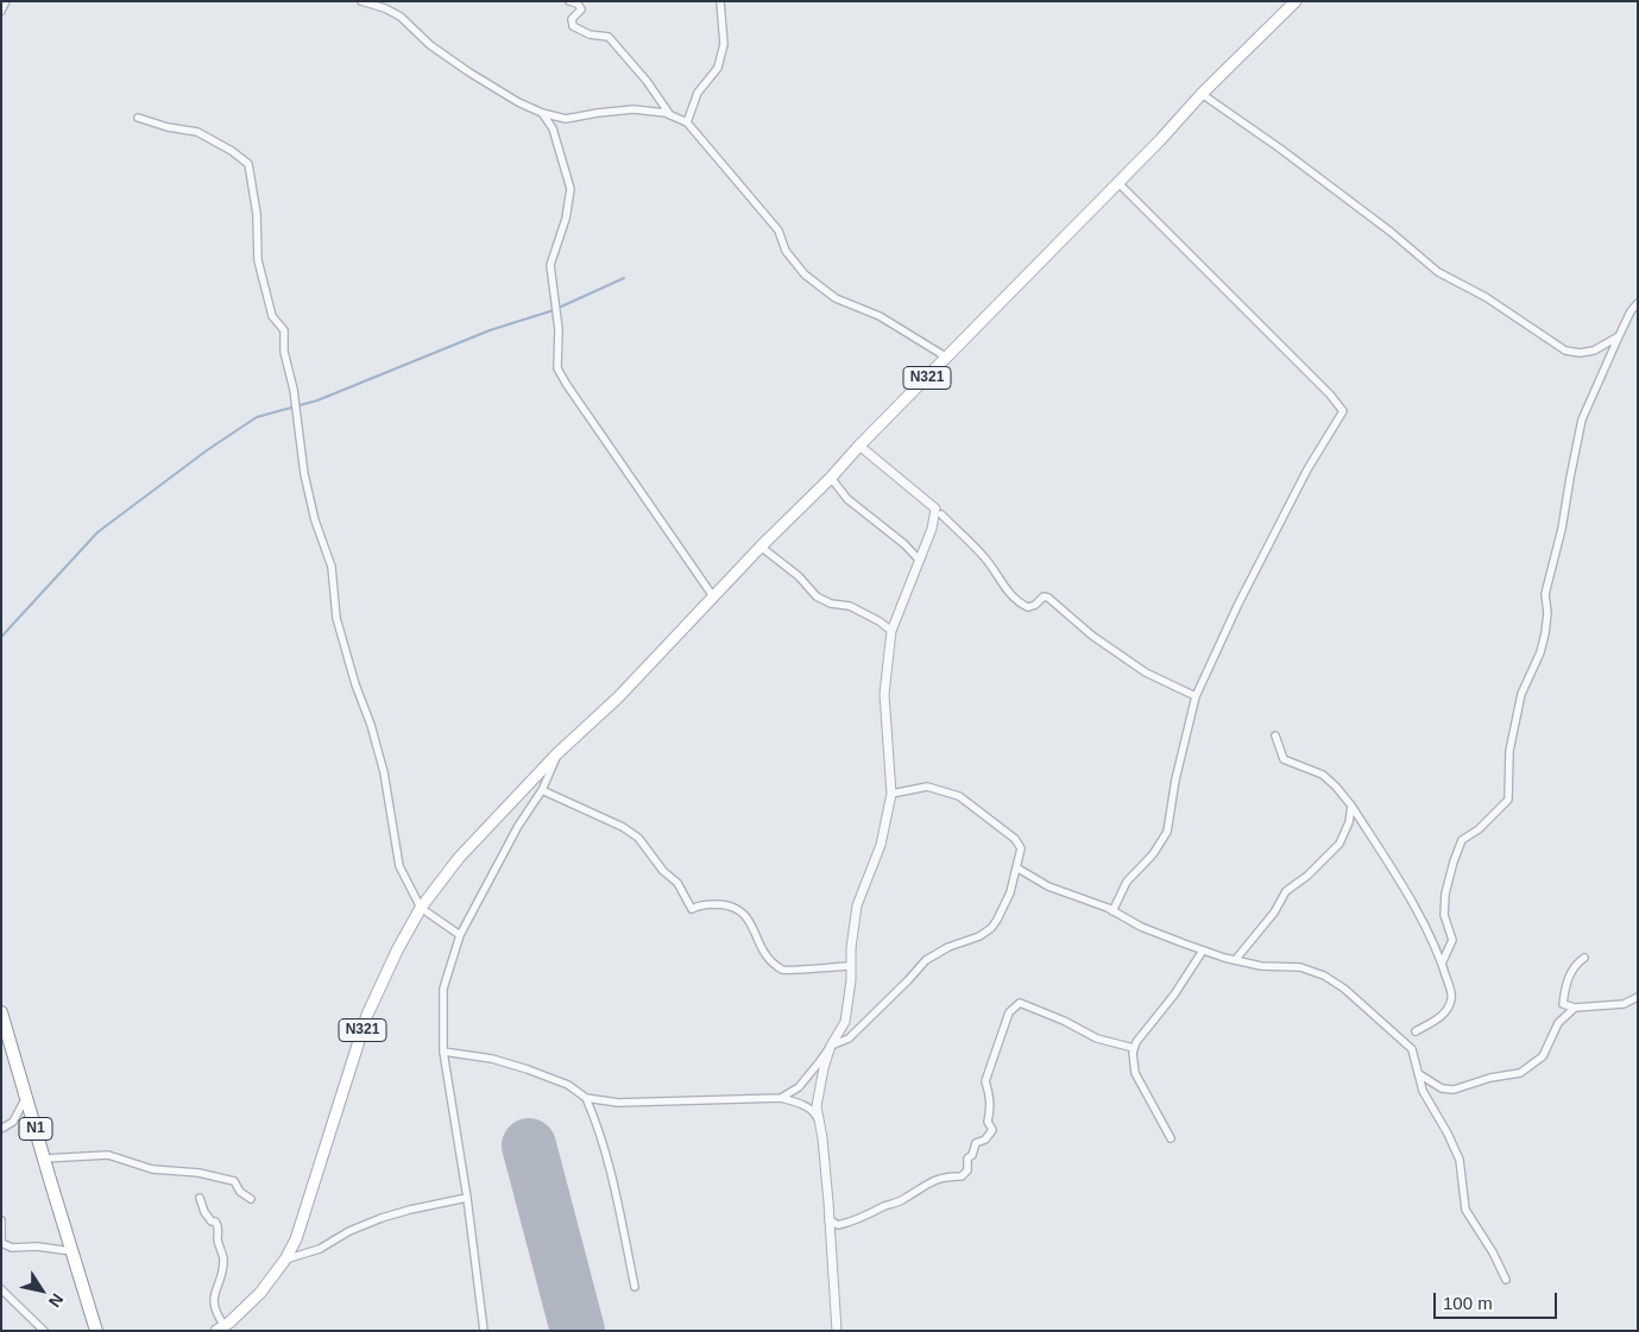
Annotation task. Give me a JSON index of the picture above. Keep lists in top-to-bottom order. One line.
{"streets":{"highway":["N1"],"main road":["N321"]},"scale_bar":"100 m","north":"bottom right"}
